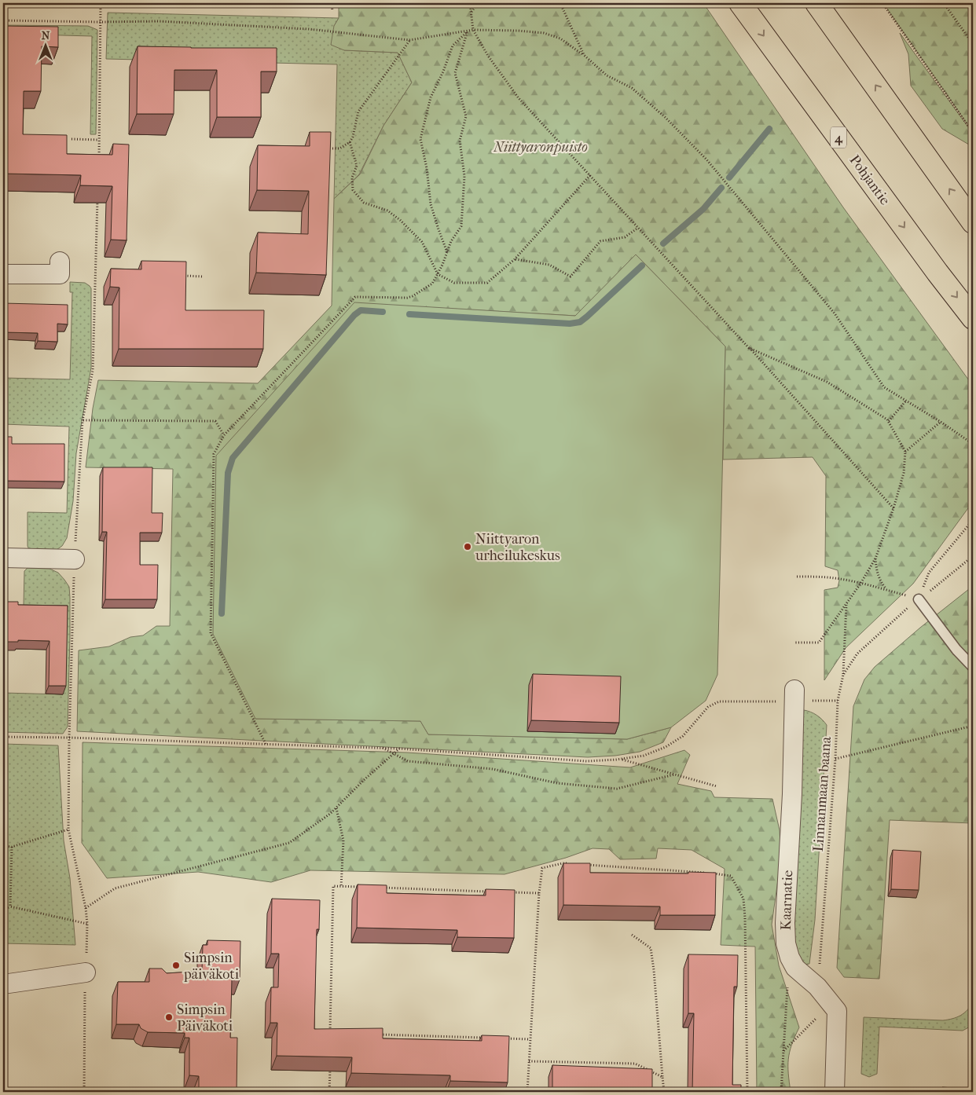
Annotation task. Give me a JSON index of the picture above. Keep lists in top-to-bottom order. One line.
{"streets":{"highway":["4","Pohjantie"],"street":["Kaarnatie"],"path":["Linnanmaan baana"]},"crossings":[["Linnanmaan baana","Kaarnatie"]],"parks":["Niittyaronpuisto"],"places":["Niittyaron urheilukeskus","Simpsin päiväkoti","Simpsin Päiväkoti"],"north":"top"}
